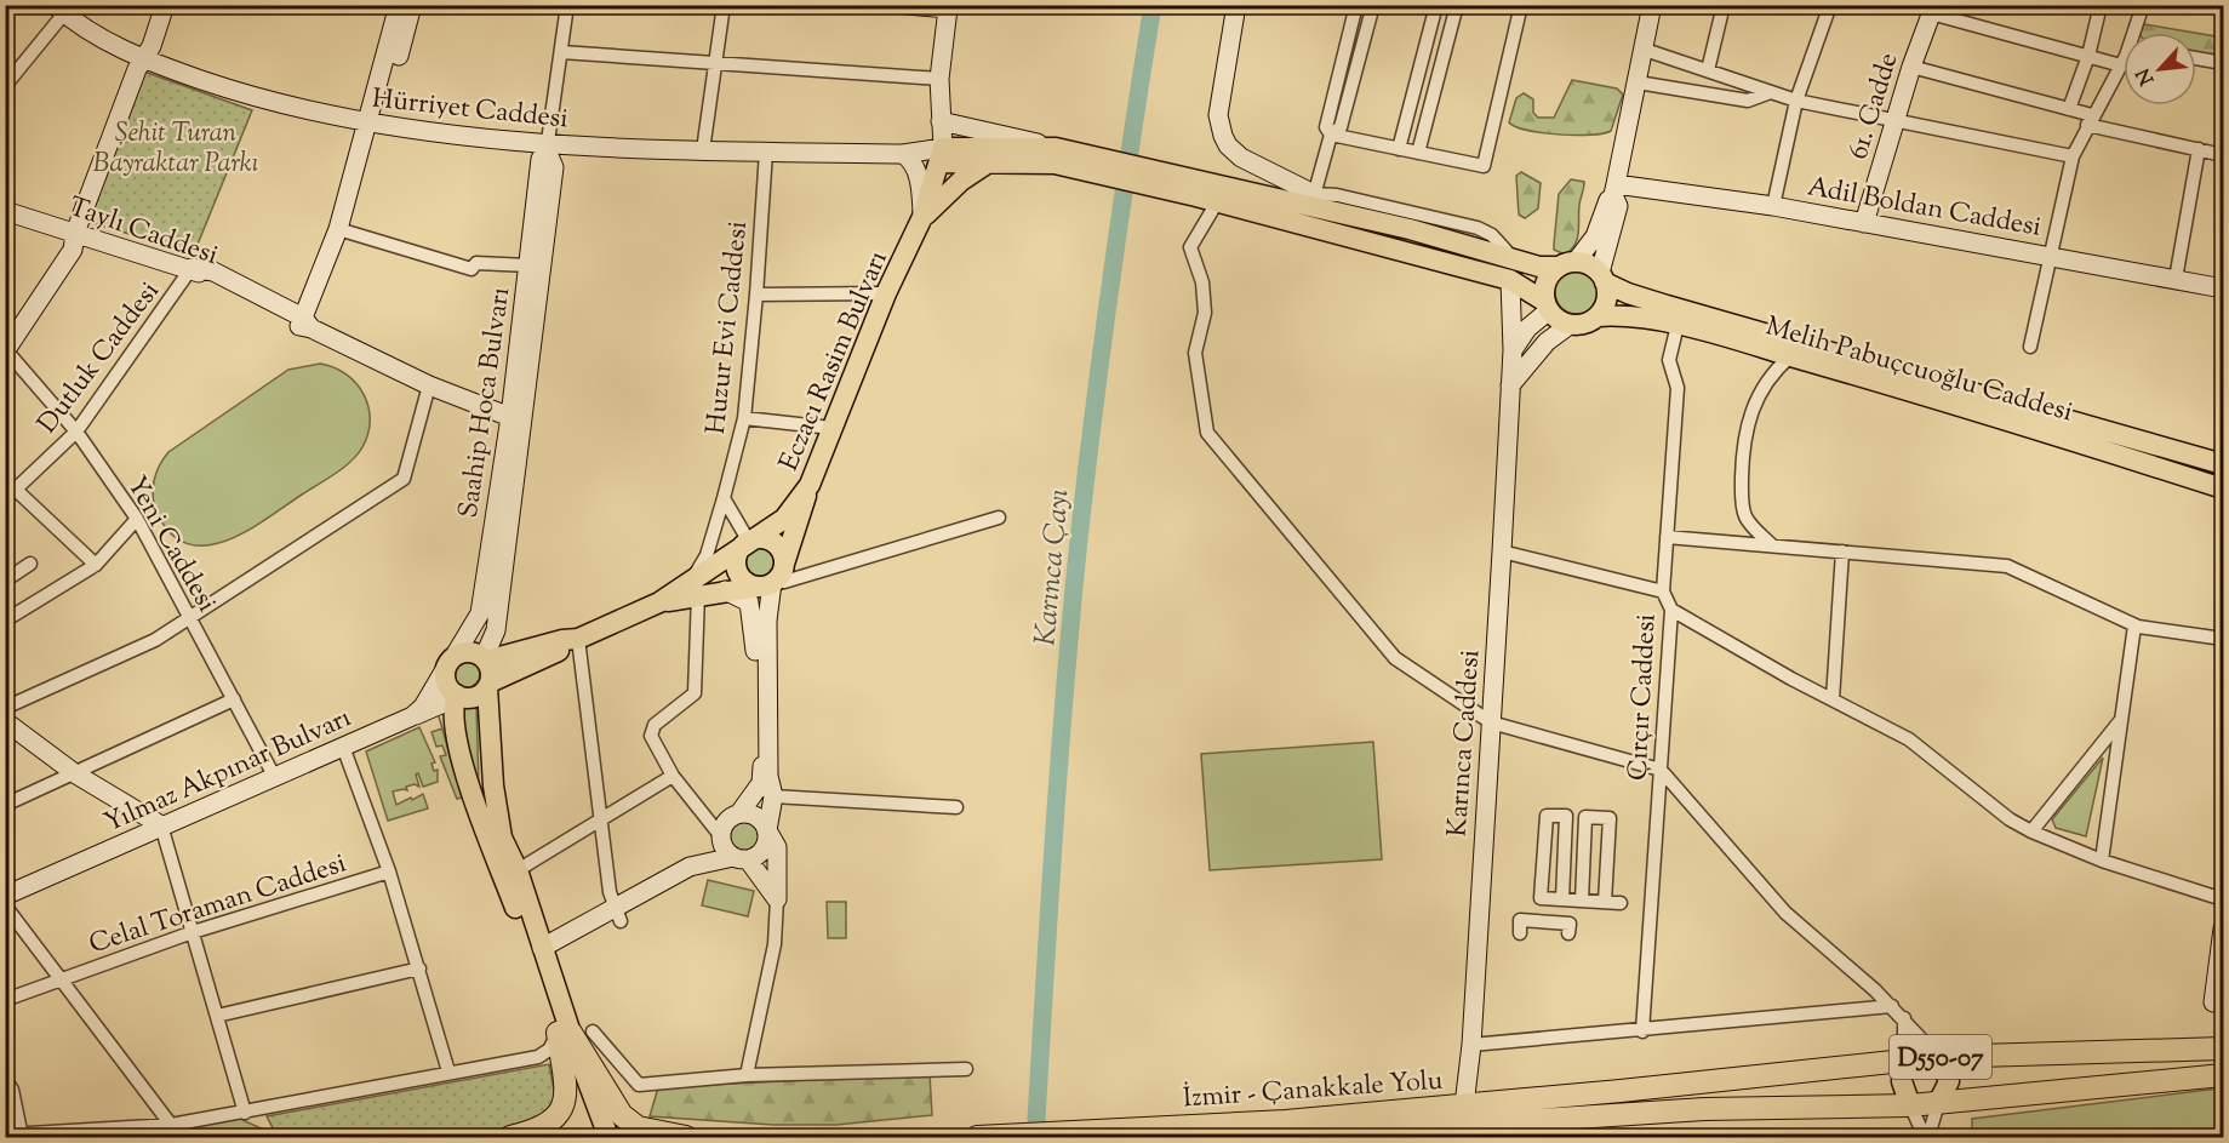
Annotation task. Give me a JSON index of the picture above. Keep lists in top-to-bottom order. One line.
{"streets":{"highway":["D550-07","İzmir - Çanakkale Yolu"],"main road":["Eczacı Rasim Bulvarı","Melih Pabuçcuoğlu Caddesi"],"street":["61. Cadde","Hürriyet Caddesi","Adil Boldan Caddesi","Taylı Caddesi","Huzur Evi Caddesi","Dutluk Caddesi","Saahip Hoca Bulvarı","Yeni Caddesi","Çırçır Caddesi","Karınca Caddesi","Yılmaz Akpınar Bulvarı","Celal Toraman Caddesi"]},"crossings":[["61. Cadde","Adil Boldan Caddesi"],["Hürriyet Caddesi","Huzur Evi Caddesi"],["Hürriyet Caddesi","Eczacı Rasim Bulvarı"],["Hürriyet Caddesi","Saahip Hoca Bulvarı"],["Taylı Caddesi","Dutluk Caddesi"],["Huzur Evi Caddesi","Eczacı Rasim Bulvarı"],["Dutluk Caddesi","Yeni Caddesi"],["Melih Pabuçcuoğlu Caddesi","Çırçır Caddesi"],["Saahip Hoca Bulvarı","Yılmaz Akpınar Bulvarı"],["Yeni Caddesi","Yılmaz Akpınar Bulvarı"],["Karınca Caddesi","İzmir - Çanakkale Yolu"],["D550-07","İzmir - Çanakkale Yolu"]],"water":["Karınca Çayı"],"parks":["Şehit Turan Bayraktar Parkı"],"north":"bottom left"}
